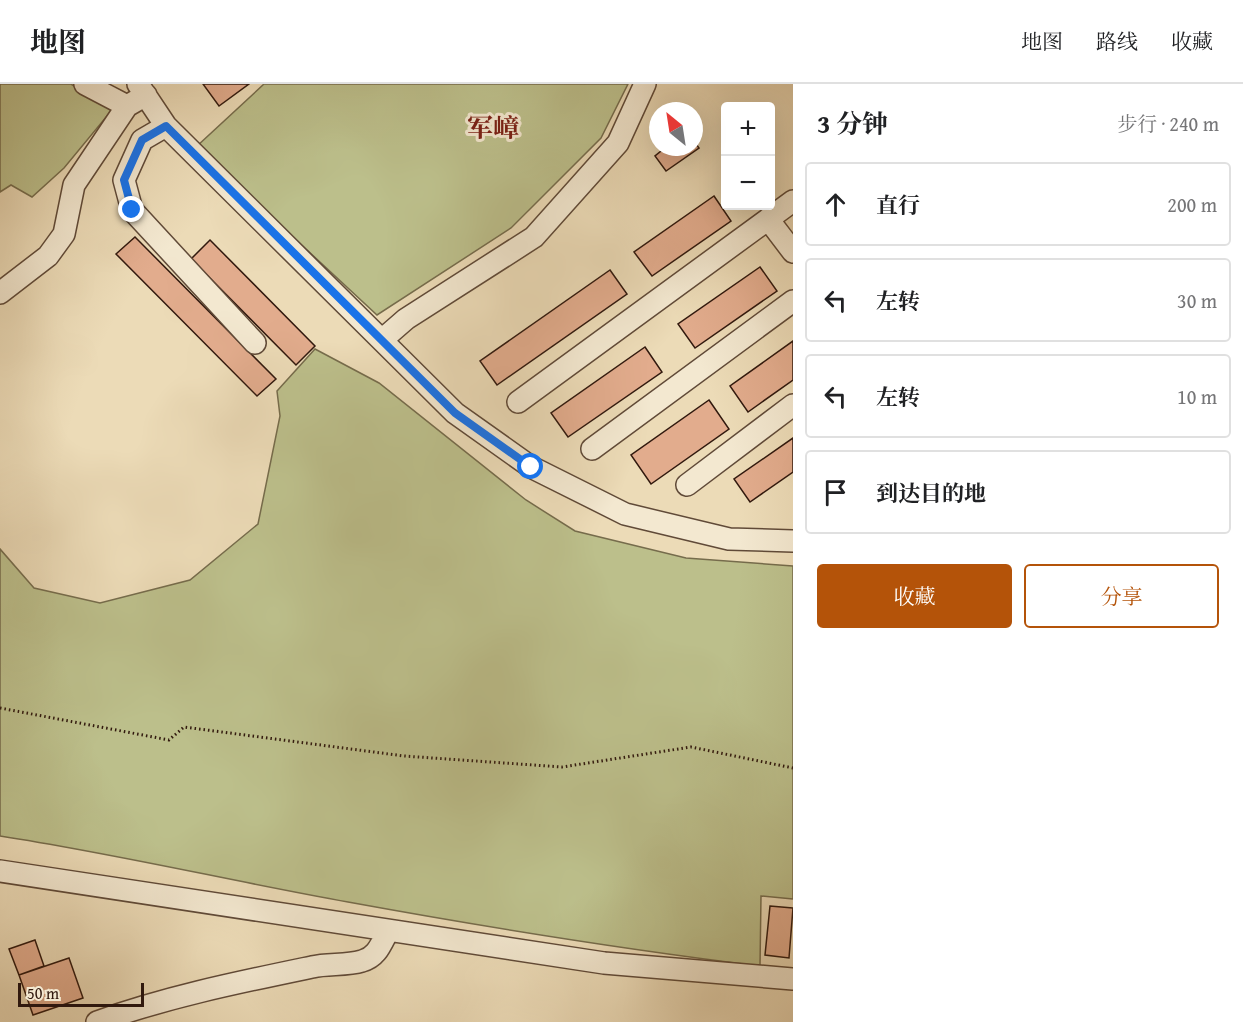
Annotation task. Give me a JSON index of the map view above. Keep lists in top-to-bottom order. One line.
{"districts":["军嶂"],"scale_bar":"50 m","north":"top left","page":{"header":"地图","nav":["地图","路线","收藏"],"heading":["3 分钟","步行 · 240 m"],"map_buttons":["+","−"],"list":[["直行","200 m"],["左转","30 m"],["左转","10 m"],"到达目的地"],"buttons":["收藏","分享"],"scale":"50 m"}}
